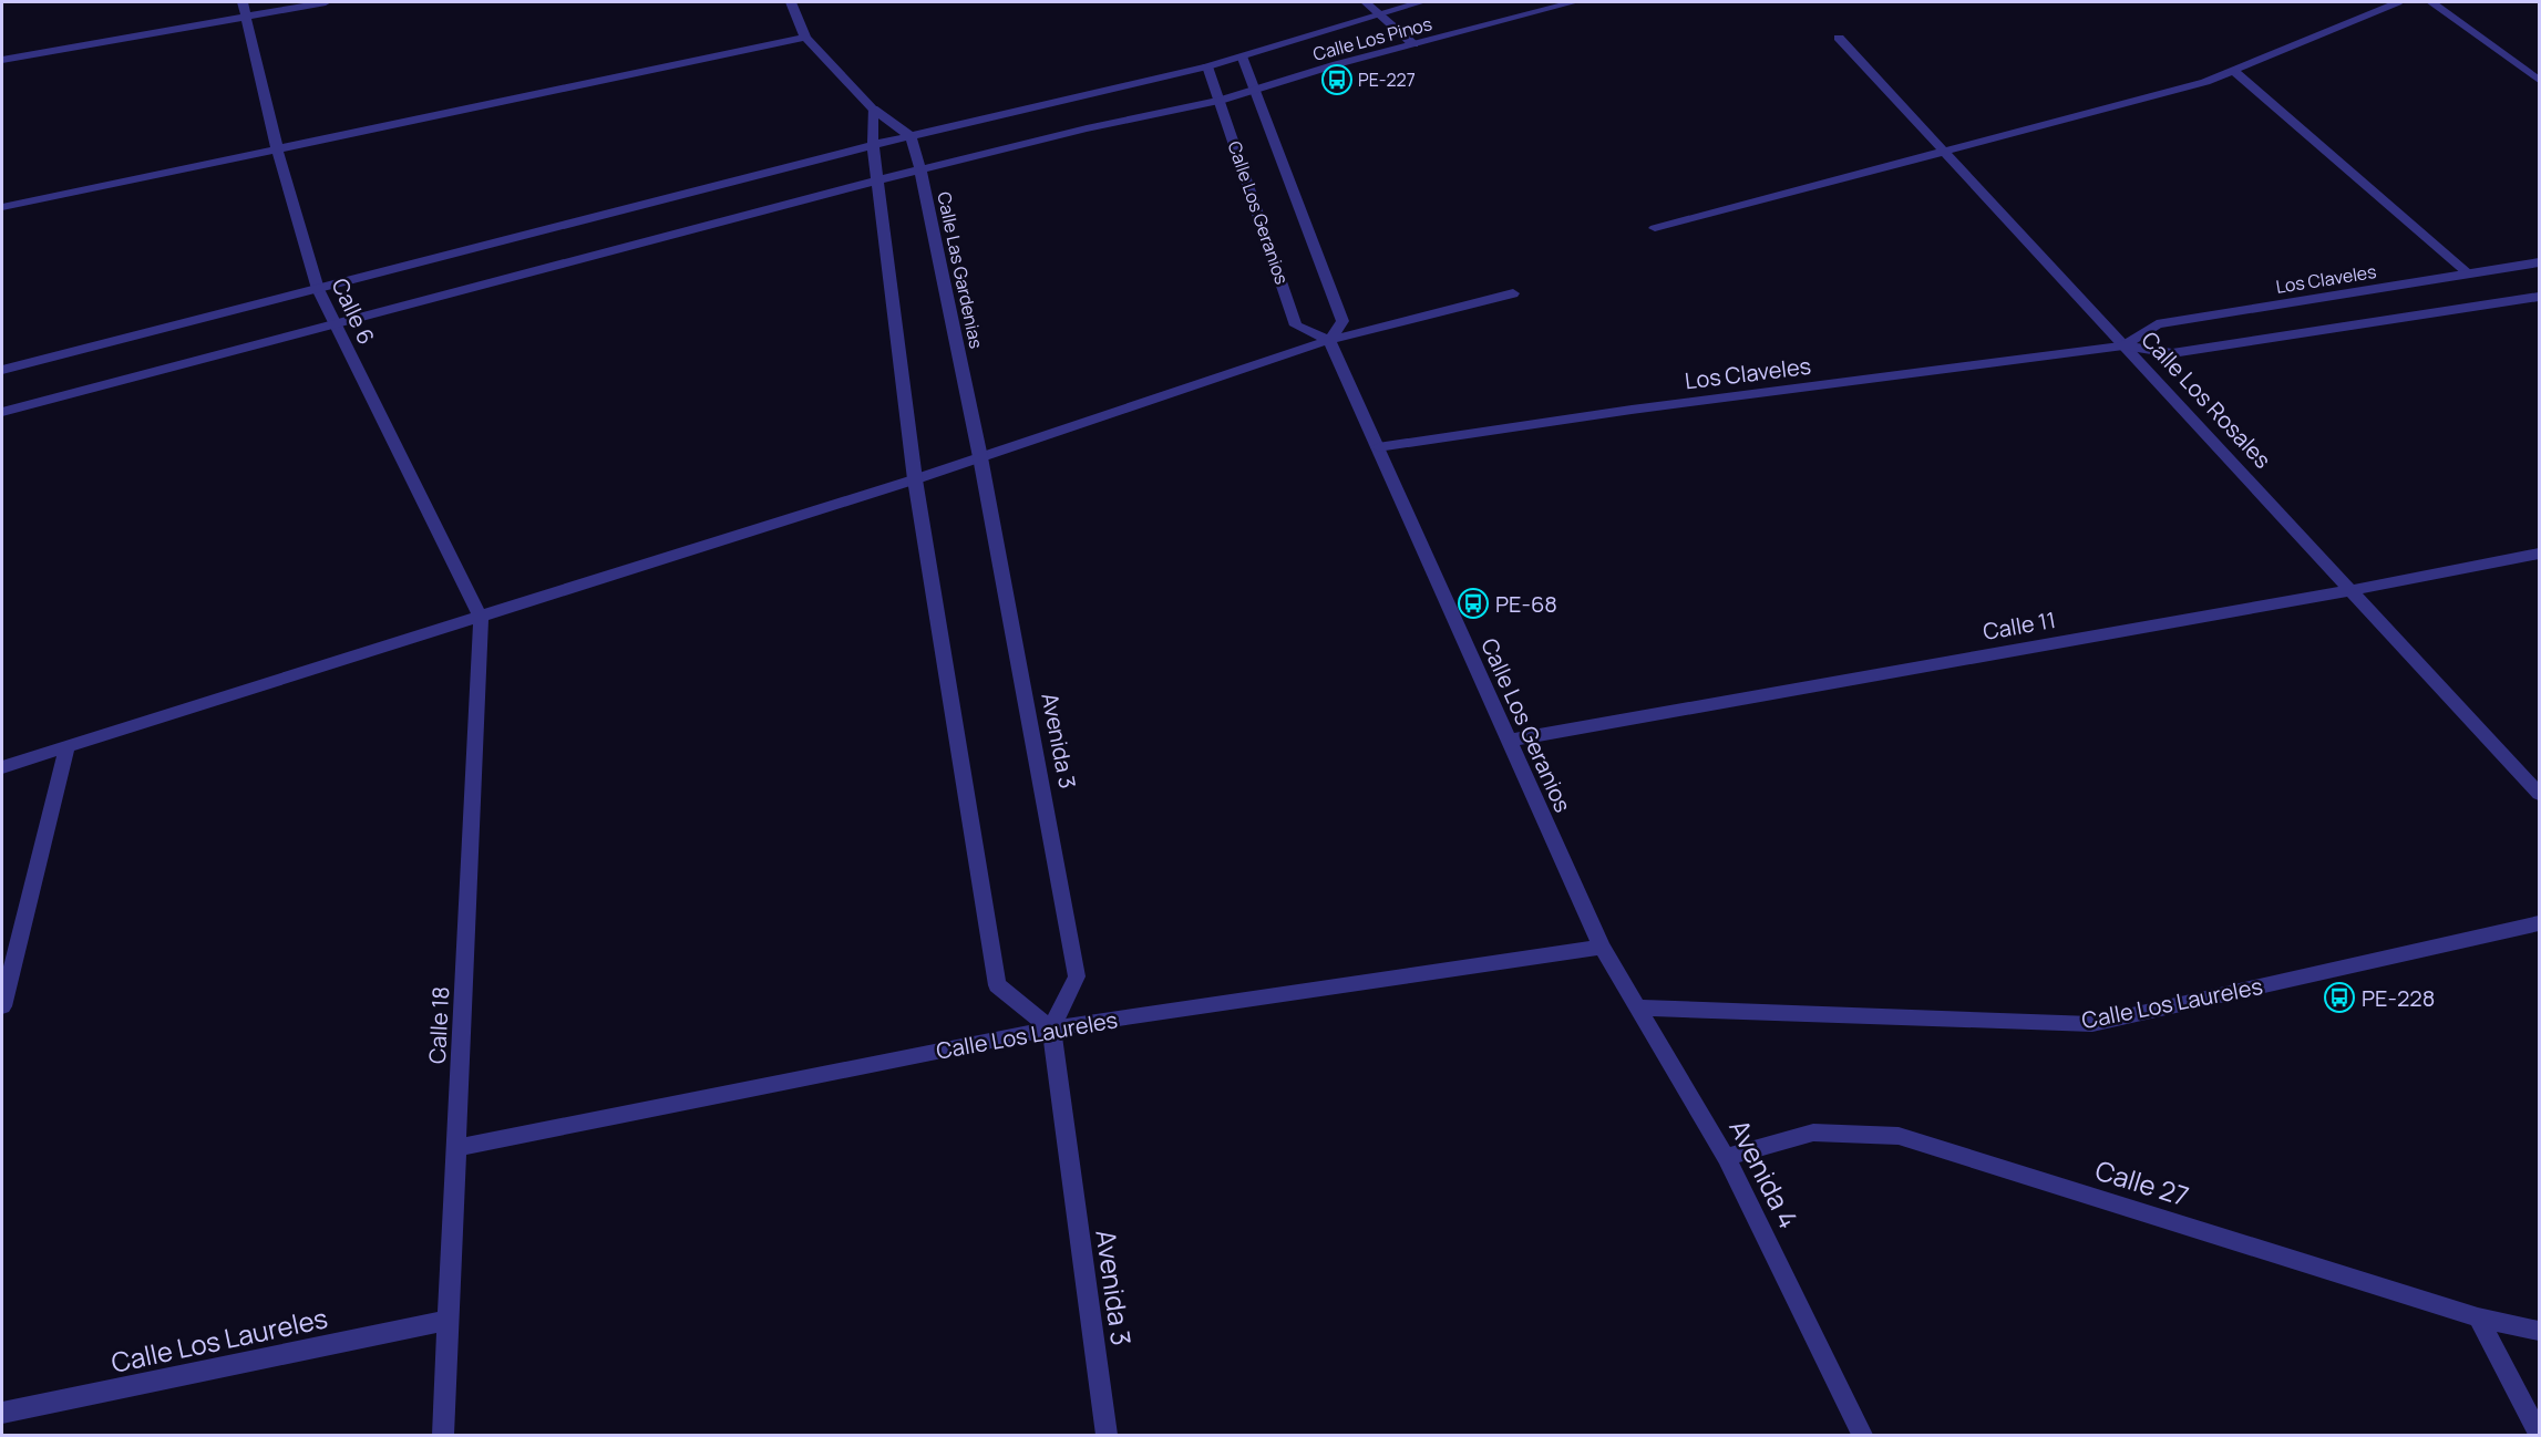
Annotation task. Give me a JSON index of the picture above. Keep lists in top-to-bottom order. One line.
{"streets":{"street":["Calle Los Pinos","Calle Los Geranios","Calle Las Gardenias","Los Claveles","Calle 6","Calle Los Rosales","Calle 11","Avenida 3","Calle Los Laureles","Calle 18","Avenida 4","Calle 27"]},"crossings":[["Calle Los Pinos","Calle Los Geranios"],["Calle Los Pinos","Calle Las Gardenias"],["Calle Los Pinos","Calle 6"],["Calle Los Geranios","Los Claveles"],["Calle Los Geranios","Calle 11"],["Calle Los Geranios","Calle Los Laureles"],["Calle Los Geranios","Avenida 4"],["Calle Las Gardenias","Avenida 3"],["Los Claveles","Calle Los Rosales"],["Calle 6","Calle 18"],["Calle Los Rosales","Calle 11"],["Avenida 3","Calle Los Laureles"],["Calle Los Laureles","Calle 18"],["Calle Los Laureles","Avenida 4"],["Avenida 4","Calle 27"]],"places":{"bus stop":["PE-227","PE-68","PE-228"]}}
